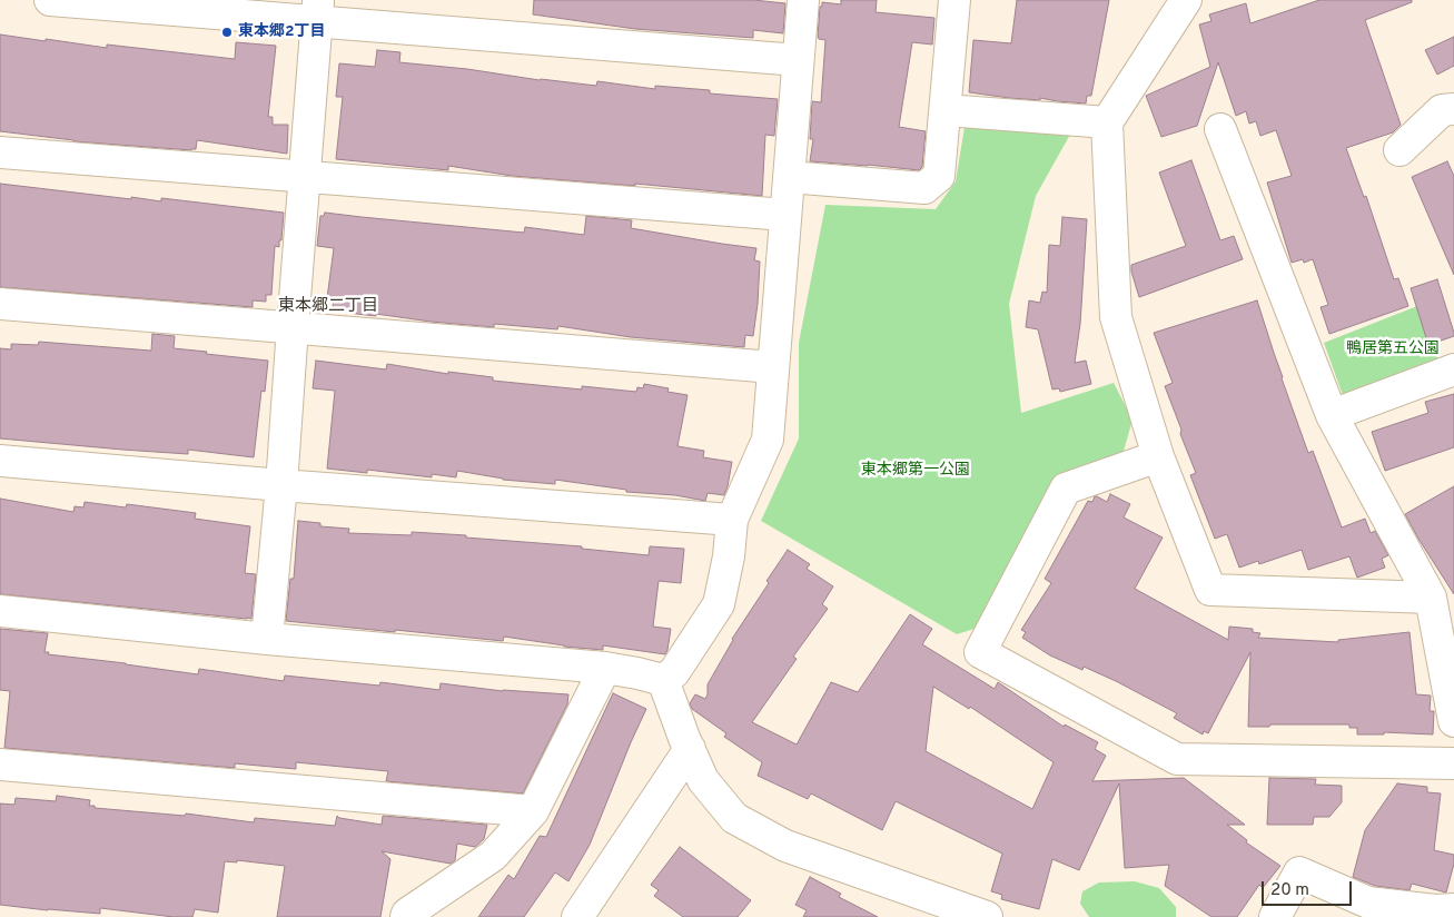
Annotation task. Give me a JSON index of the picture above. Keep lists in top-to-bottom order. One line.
{"districts":["東本郷二丁目"],"parks":["鴨居第五公園","東本郷第一公園"],"places":["東本郷2丁目"],"scale_bar":"20 m"}
